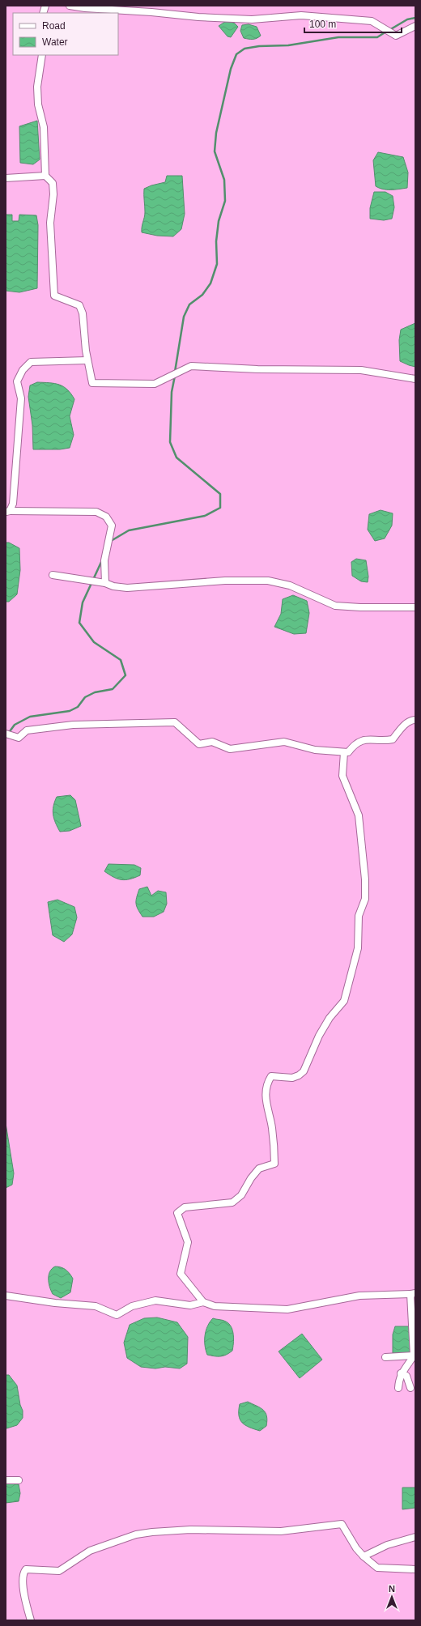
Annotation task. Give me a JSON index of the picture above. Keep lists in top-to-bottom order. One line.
{"legend":["Road","Water"],"scale_bar":"100 m","north":"top"}
